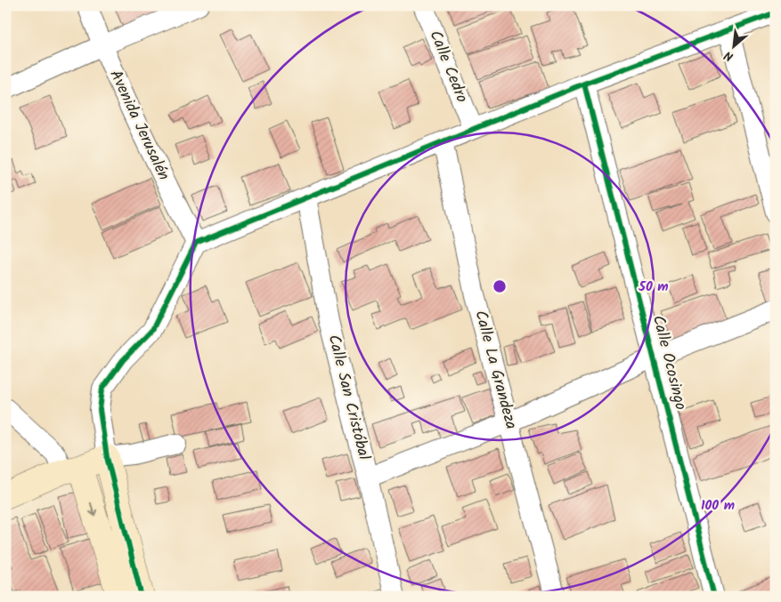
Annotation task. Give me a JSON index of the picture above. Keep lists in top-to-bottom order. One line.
{"streets":{"street":["Calle Cedro","Avenida Jerusalén","Calle Ocosingo","Calle La Grandeza","Calle San Cristóbal"]},"north":"bottom left","rings":["50 m","100 m"]}
